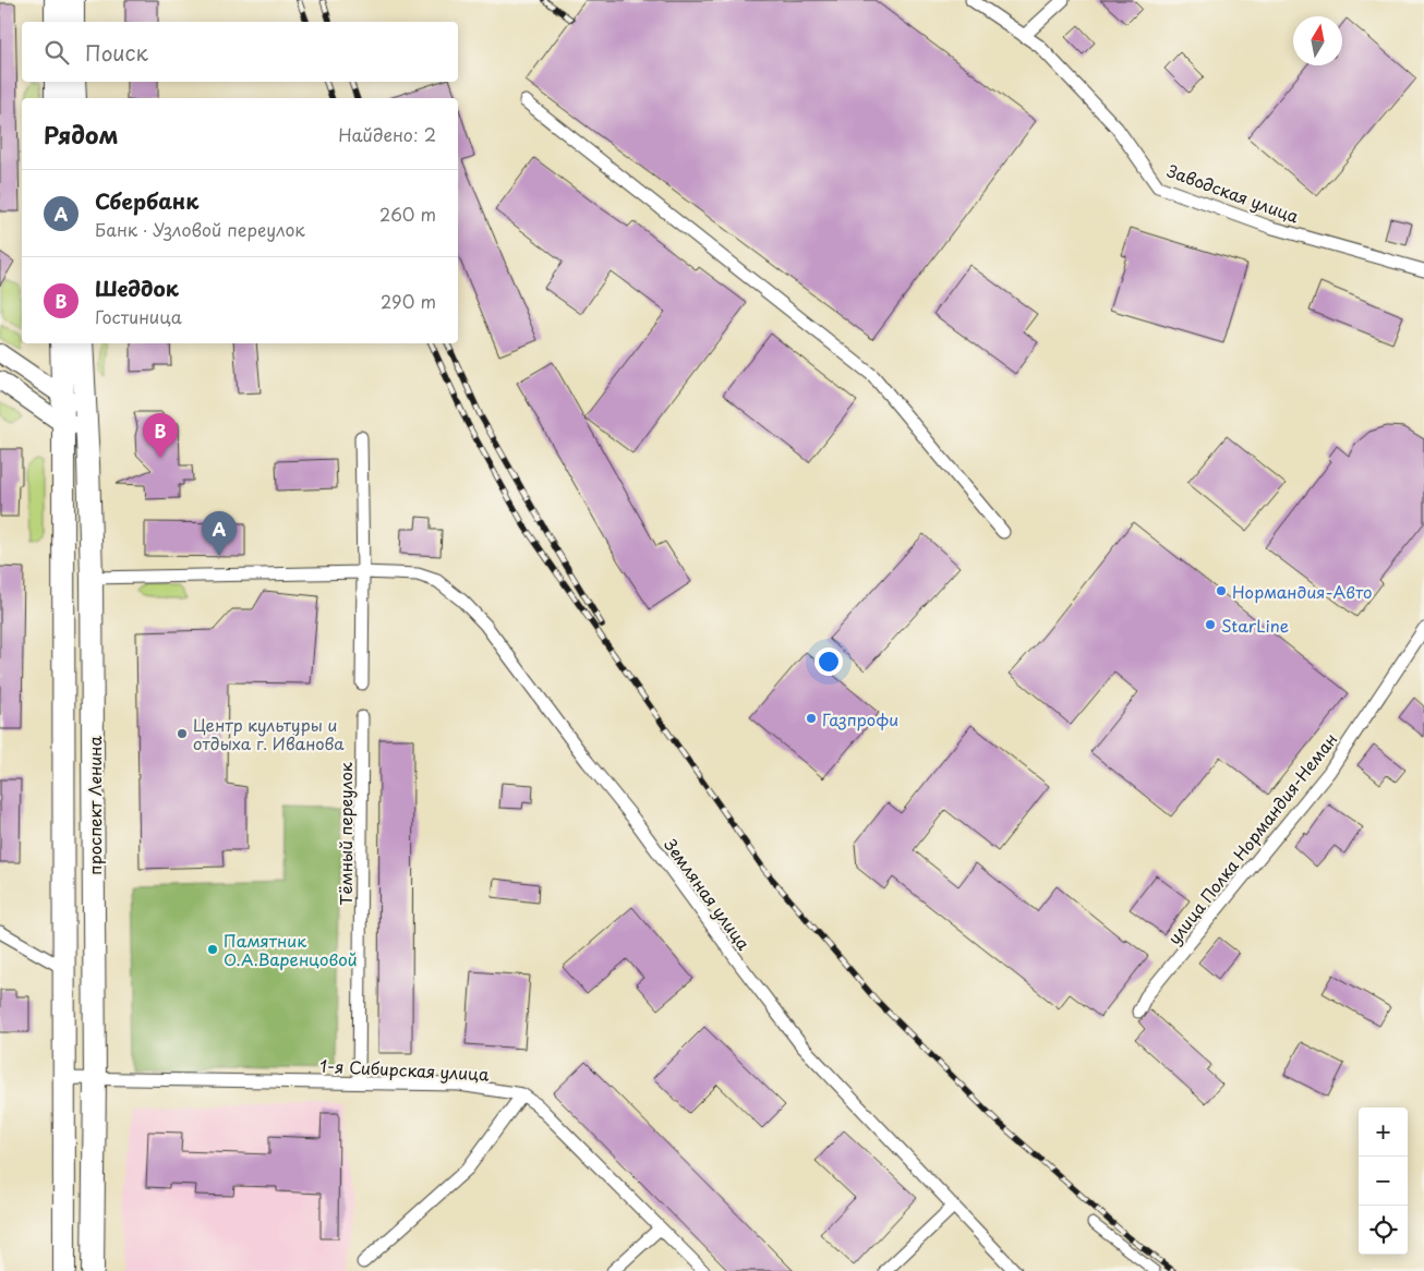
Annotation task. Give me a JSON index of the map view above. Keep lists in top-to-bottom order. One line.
{"streets":{"highway":["проспект Ленина"],"street":["Заводская улица","Тёмный переулок","улица Полка Нормандия-Неман","Земляная улица","1-я Сибирская улица"]},"crossings":[["проспект Ленина","Земляная улица"],["проспект Ленина","1-я Сибирская улица"],["Тёмный переулок","1-я Сибирская улица"]],"places":["Нормандия-Авто","StarLine","Газпрофи","Центр культуры и отдыха г. Иванова","Памятник О.А.Варенцовой"],"north":"top","page":{"search":"Поиск","heading":["Рядом","Найдено: 2"],"list":[{"mark":"A","name":"Сбербанк","note":"Банк · Узловой переулок","value":"260 m"},{"mark":"B","name":"Шеддок","note":"Гостиница","value":"290 m"}],"pins":["B","A"],"map_buttons":["+","−"]}}
